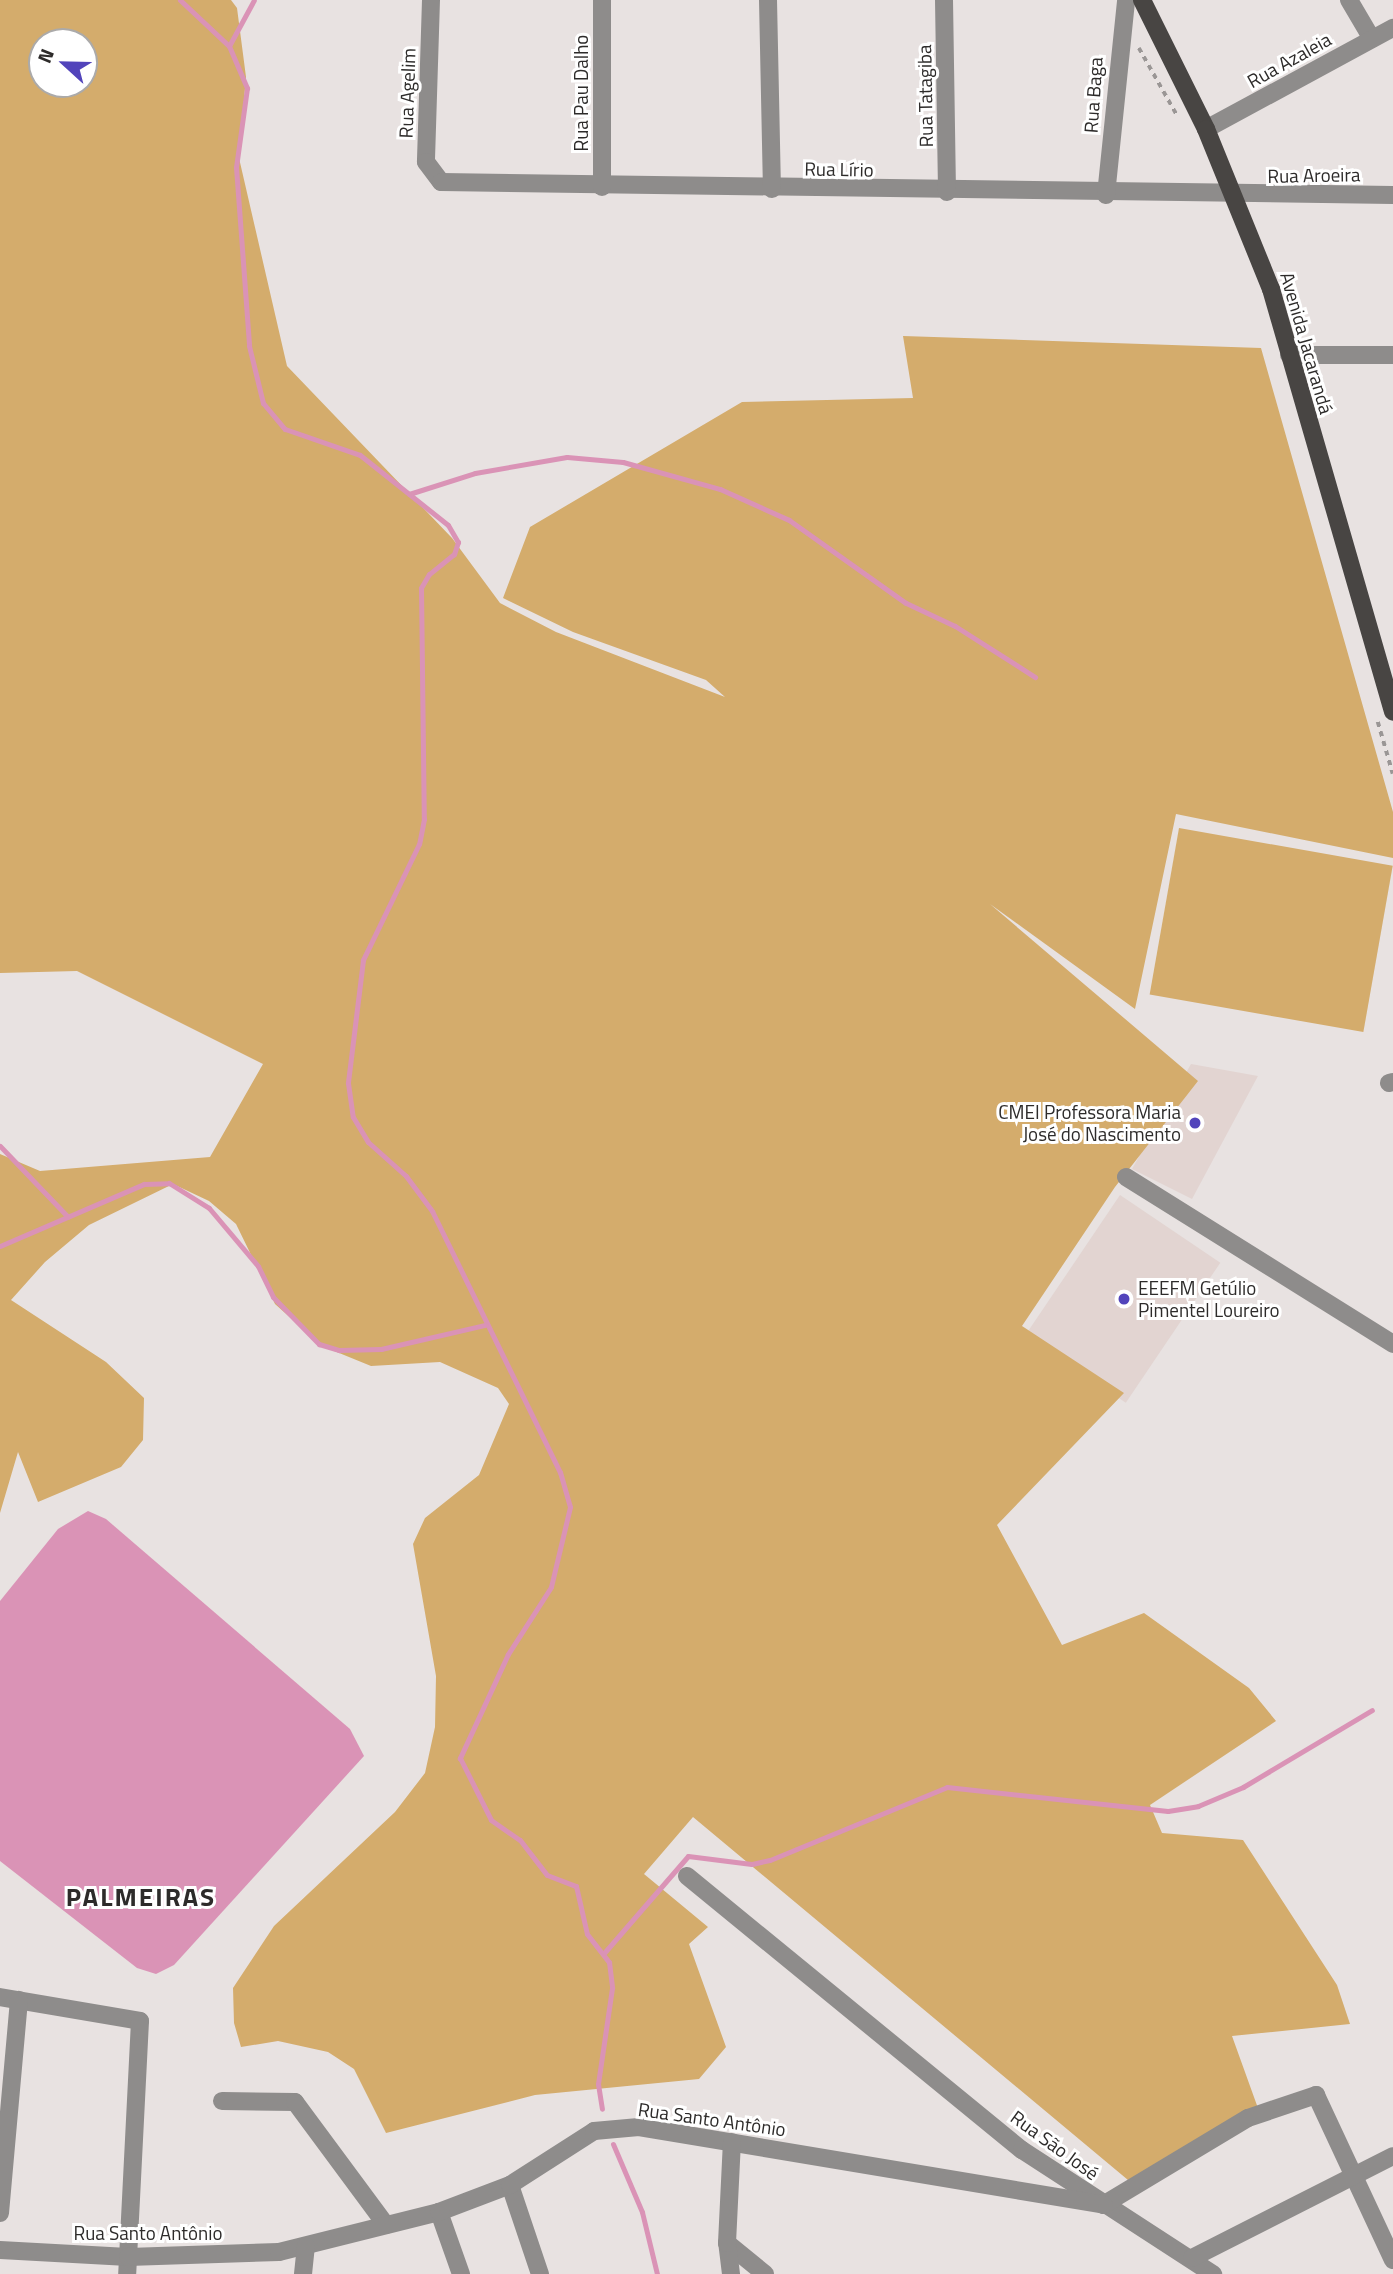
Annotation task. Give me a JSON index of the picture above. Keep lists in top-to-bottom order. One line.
{"streets":{"main road":["Avenida Jacarandá"],"street":["Rua Azaleia","Rua Agelim","Rua Pau Dalho","Rua Baga","Rua Tatagiba","Rua Lírio","Rua Aroeira","Rua Santo Antônio","Rua São José"]},"crossings":[["Rua Azaleia","Avenida Jacarandá"],["Rua Agelim","Rua Lírio"],["Rua Pau Dalho","Rua Lírio"],["Rua Baga","Rua Lírio"],["Rua Tatagiba","Rua Lírio"],["Rua Lírio","Rua Aroeira"],["Rua Lírio","Avenida Jacarandá"],["Rua Aroeira","Avenida Jacarandá"],["Rua Santo Antônio","Rua São José"]],"districts":["PALMEIRAS"],"places":["CMEI Professora Maria José do Nascimento","EEEFM Getúlio Pimentel Loureiro"],"north":"left"}
